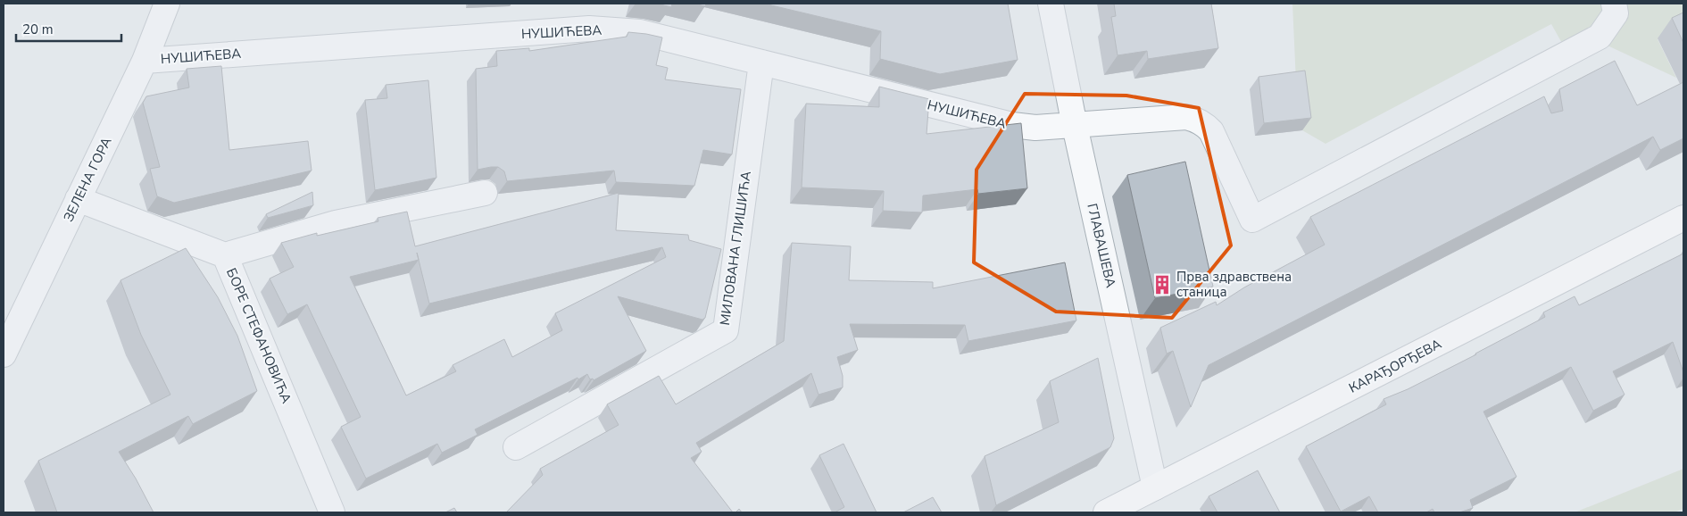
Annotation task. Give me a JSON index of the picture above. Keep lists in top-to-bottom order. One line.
{"streets":{"street":["НУШИЋЕВА","ЗЕЛЕНА ГОРА","ГЛАВАШЕВА","МИЛОВАНА ГЛИШИЋА","БОРЕ СТЕФАНОВИЋА","КАРАЂОРЂЕВА"]},"crossings":[["НУШИЋЕВА","ЗЕЛЕНА ГОРА"],["НУШИЋЕВА","ГЛАВАШЕВА"],["НУШИЋЕВА","МИЛОВАНА ГЛИШИЋА"],["ЗЕЛЕНА ГОРА","БОРЕ СТЕФАНОВИЋА"],["ГЛАВАШЕВА","КАРАЂОРЂЕВА"]],"places":{"building":["Прва здравствена станица"]},"scale_bar":"20 m"}
